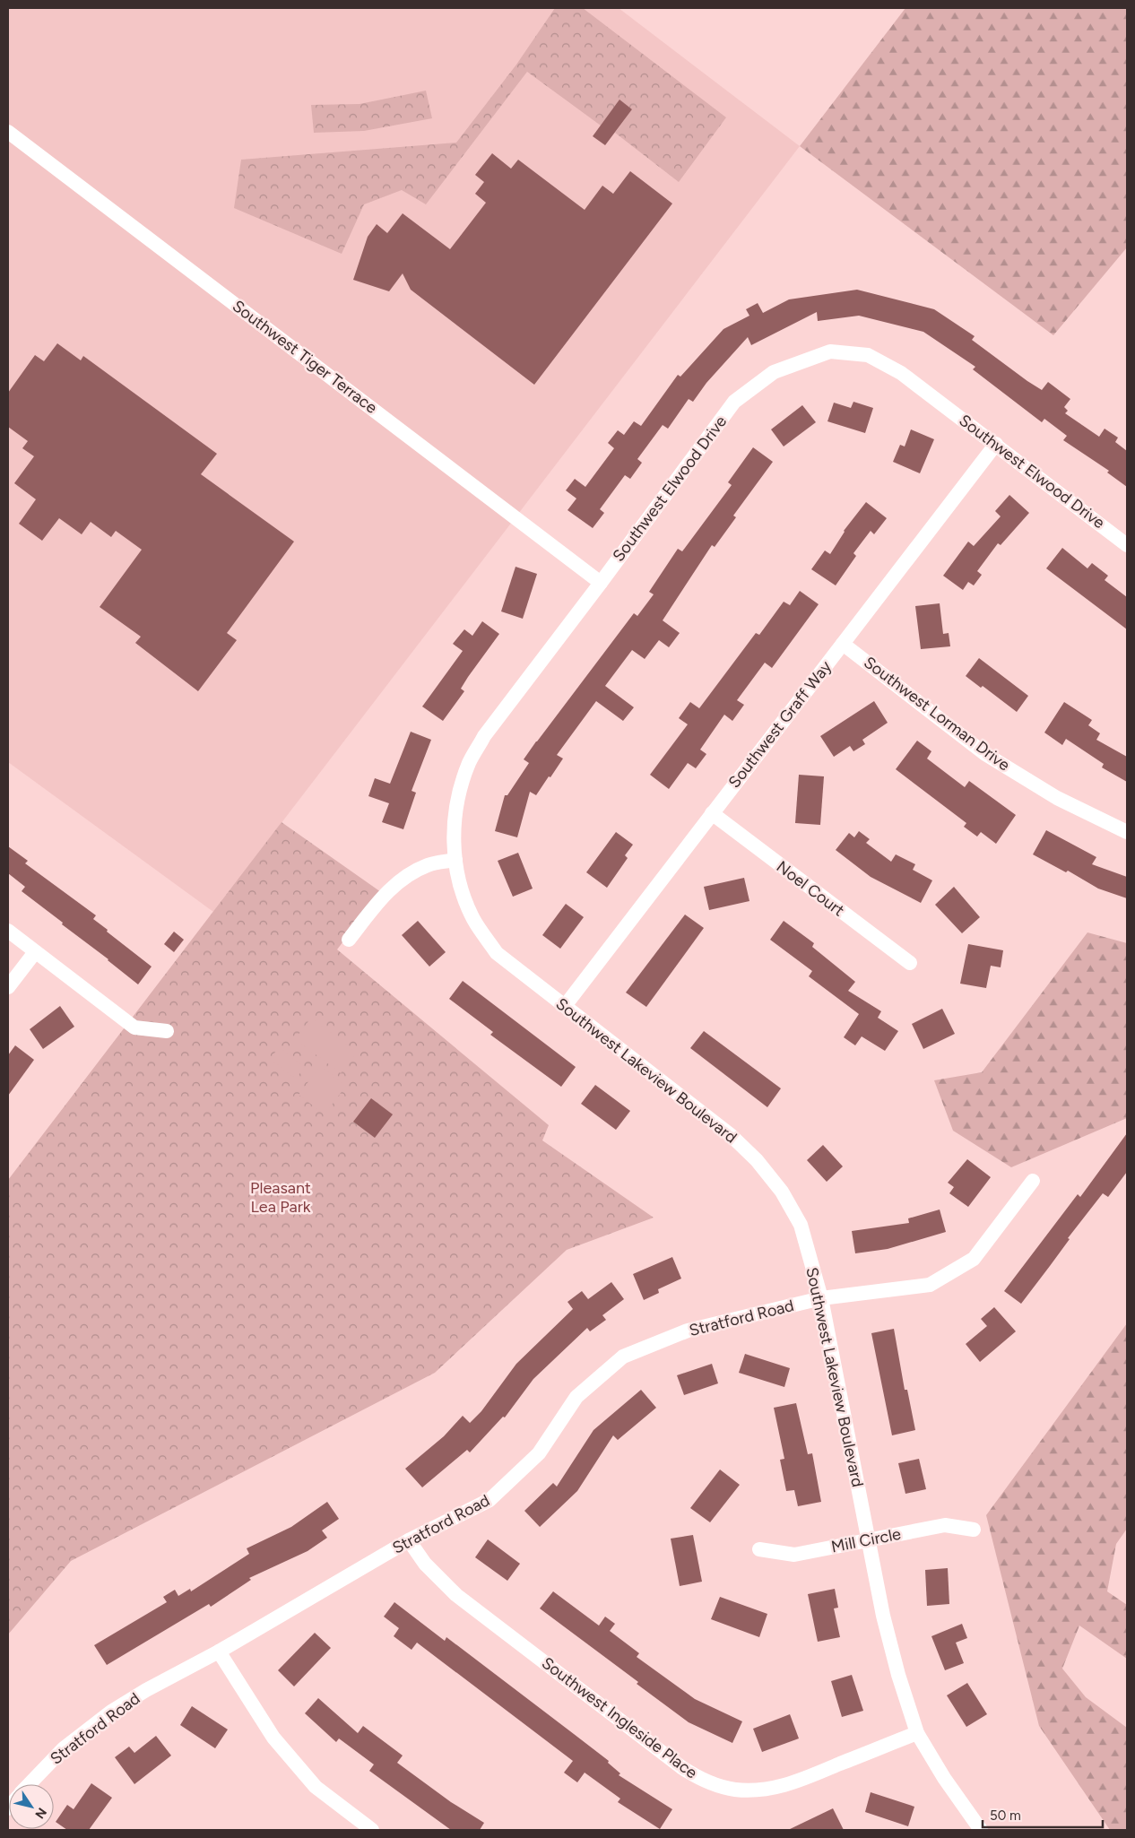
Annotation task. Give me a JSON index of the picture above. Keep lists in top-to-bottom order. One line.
{"streets":{"street":["Southwest Tiger Terrace","Southwest Elwood Drive","Southwest Lorman Drive","Southwest Graff Way","Noel Court","Southwest Lakeview Boulevard","Stratford Road","Mill Circle","Southwest Ingleside Place"]},"crossings":[["Southwest Tiger Terrace","Southwest Elwood Drive"],["Southwest Elwood Drive","Southwest Graff Way"],["Southwest Elwood Drive","Southwest Lakeview Boulevard"],["Southwest Lorman Drive","Southwest Graff Way"],["Southwest Graff Way","Noel Court"],["Southwest Graff Way","Southwest Lakeview Boulevard"],["Southwest Lakeview Boulevard","Stratford Road"],["Southwest Lakeview Boulevard","Mill Circle"],["Southwest Lakeview Boulevard","Southwest Ingleside Place"],["Stratford Road","Southwest Ingleside Place"]],"parks":["Pleasant Lea Park"],"scale_bar":"50 m","north":"bottom right"}
